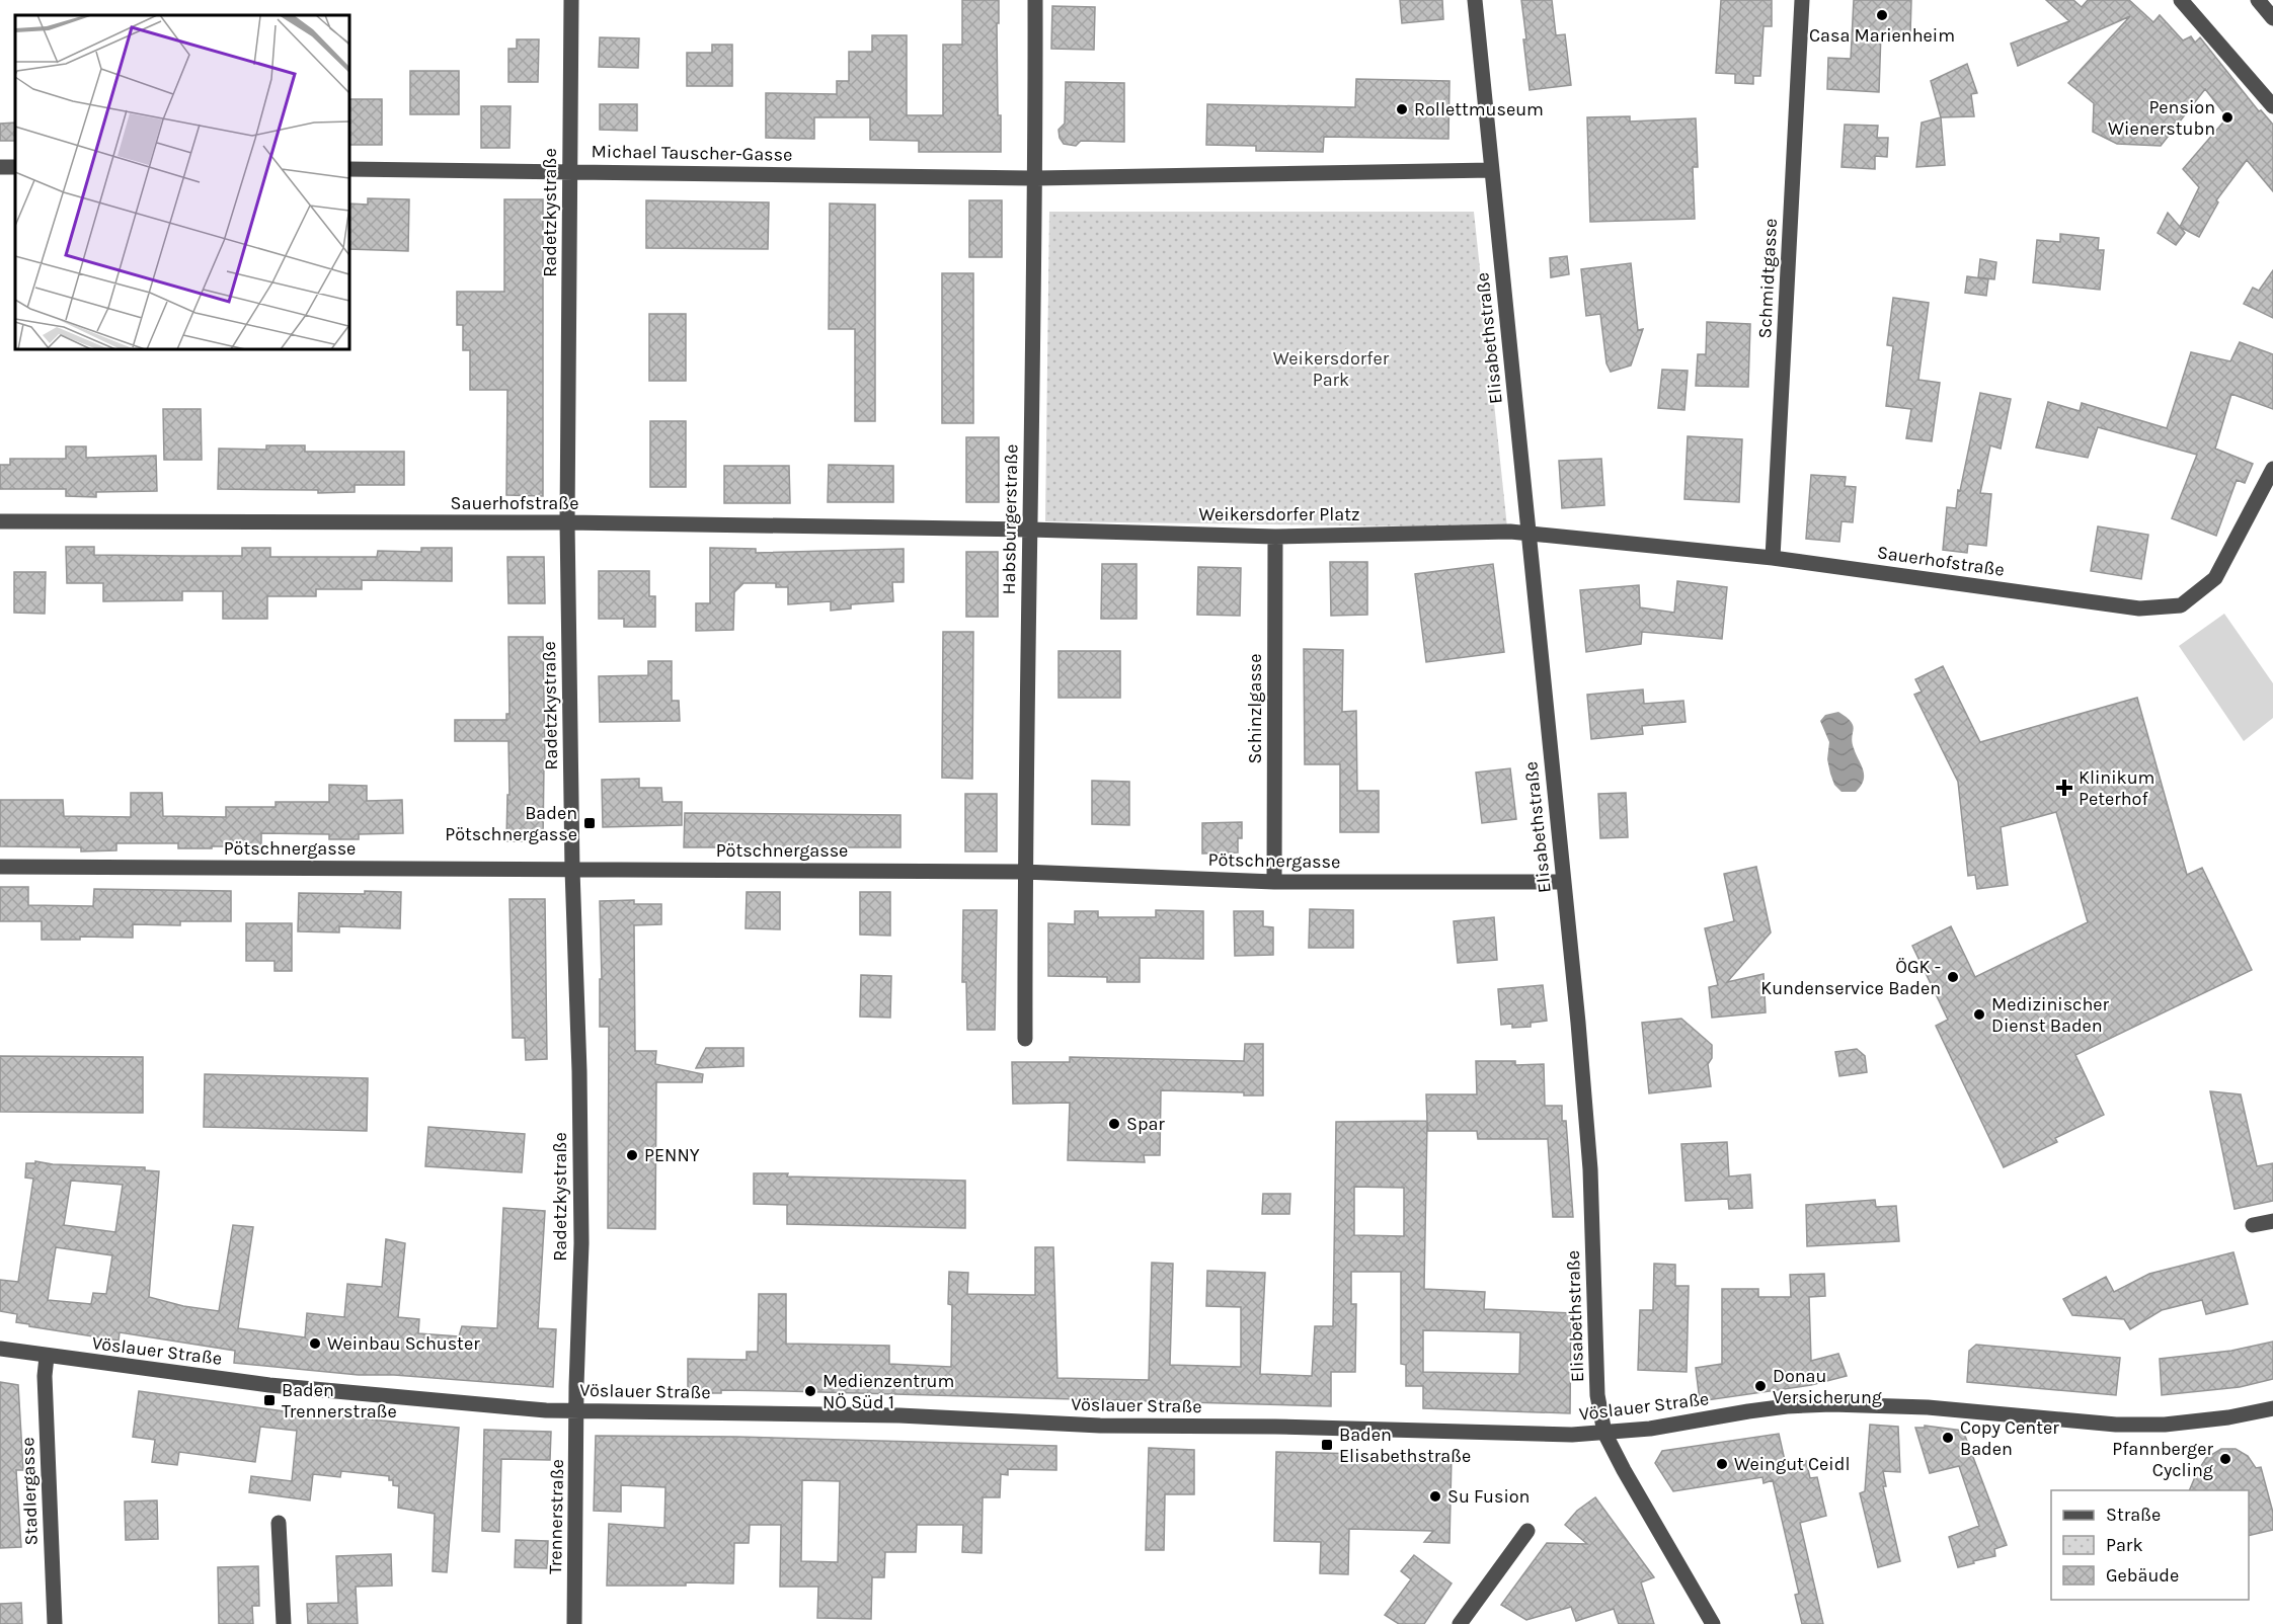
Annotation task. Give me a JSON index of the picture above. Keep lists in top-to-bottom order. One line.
{"streets":{"street":["Michael Tauscher-Gasse","Radetzkystraße","Schmidtgasse","Elisabethstraße","Sauerhofstraße","Weikersdorfer Platz","Habsburgerstraße","Schinzlgasse","Pötschnergasse","Vöslauer Straße","Stadlergasse","Trennerstraße"]},"crossings":[["Michael Tauscher-Gasse","Radetzkystraße"],["Michael Tauscher-Gasse","Habsburgerstraße"],["Radetzkystraße","Sauerhofstraße"],["Radetzkystraße","Pötschnergasse"],["Radetzkystraße","Vöslauer Straße"],["Radetzkystraße","Trennerstraße"],["Schmidtgasse","Sauerhofstraße"],["Elisabethstraße","Sauerhofstraße"],["Elisabethstraße","Weikersdorfer Platz"],["Elisabethstraße","Pötschnergasse"],["Elisabethstraße","Vöslauer Straße"],["Sauerhofstraße","Weikersdorfer Platz"],["Sauerhofstraße","Habsburgerstraße"],["Weikersdorfer Platz","Habsburgerstraße"],["Weikersdorfer Platz","Schinzlgasse"],["Habsburgerstraße","Pötschnergasse"],["Schinzlgasse","Pötschnergasse"],["Vöslauer Straße","Stadlergasse"],["Vöslauer Straße","Trennerstraße"]],"parks":["Weikersdorfer Park"],"places":{"other":["Casa Marienheim","Rollettmuseum","Pension Wienerstubn","ÖGK - Kundenservice Baden","Medizinischer Dienst Baden","Spar","PENNY","Weinbau Schuster","Donau Versicherung","Medienzentrum NÖ Süd 1","Copy Center Baden","Pfannberger Cycling","Weingut Ceidl","Su Fusion"],"health":["Klinikum Peterhof"],"transit":["Baden Pötschnergasse","Baden Trennerstraße","Baden Elisabethstraße"]},"legend":["Straße","Park","Gebäude"]}
